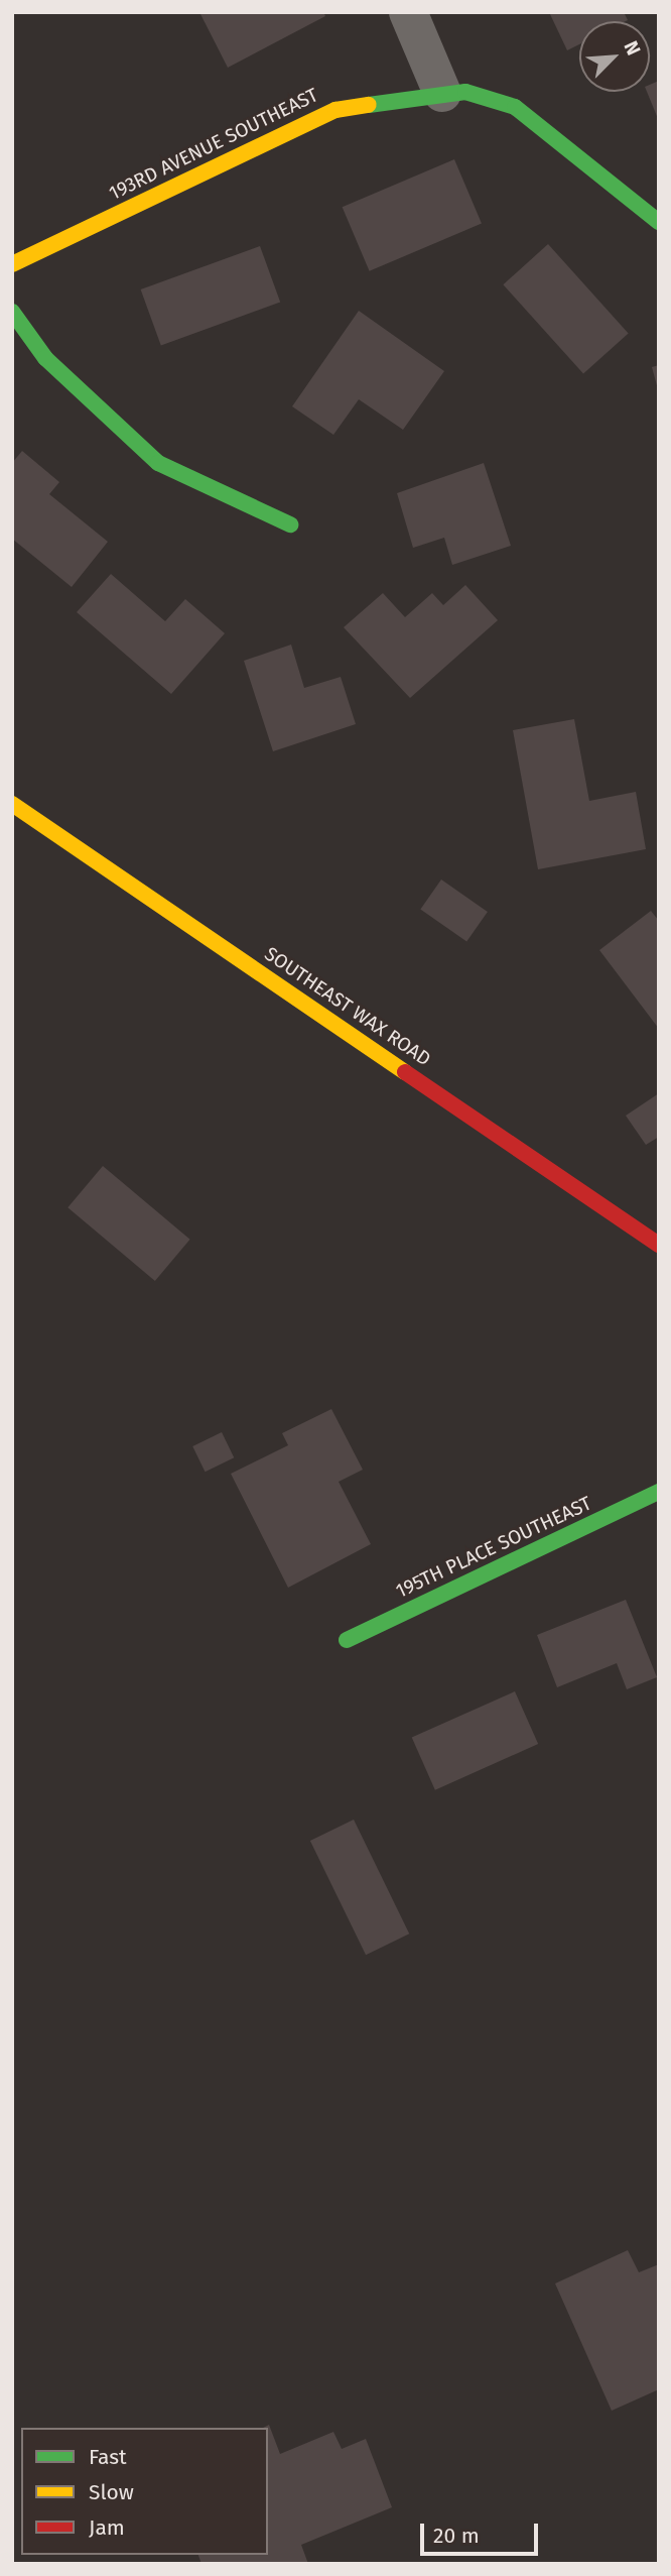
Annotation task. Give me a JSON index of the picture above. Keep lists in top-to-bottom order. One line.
{"streets":{"street":["193RD AVENUE SOUTHEAST","SOUTHEAST WAX ROAD","195TH PLACE SOUTHEAST"]},"legend":["Fast","Slow","Jam"],"scale_bar":"20 m","north":"top right"}
